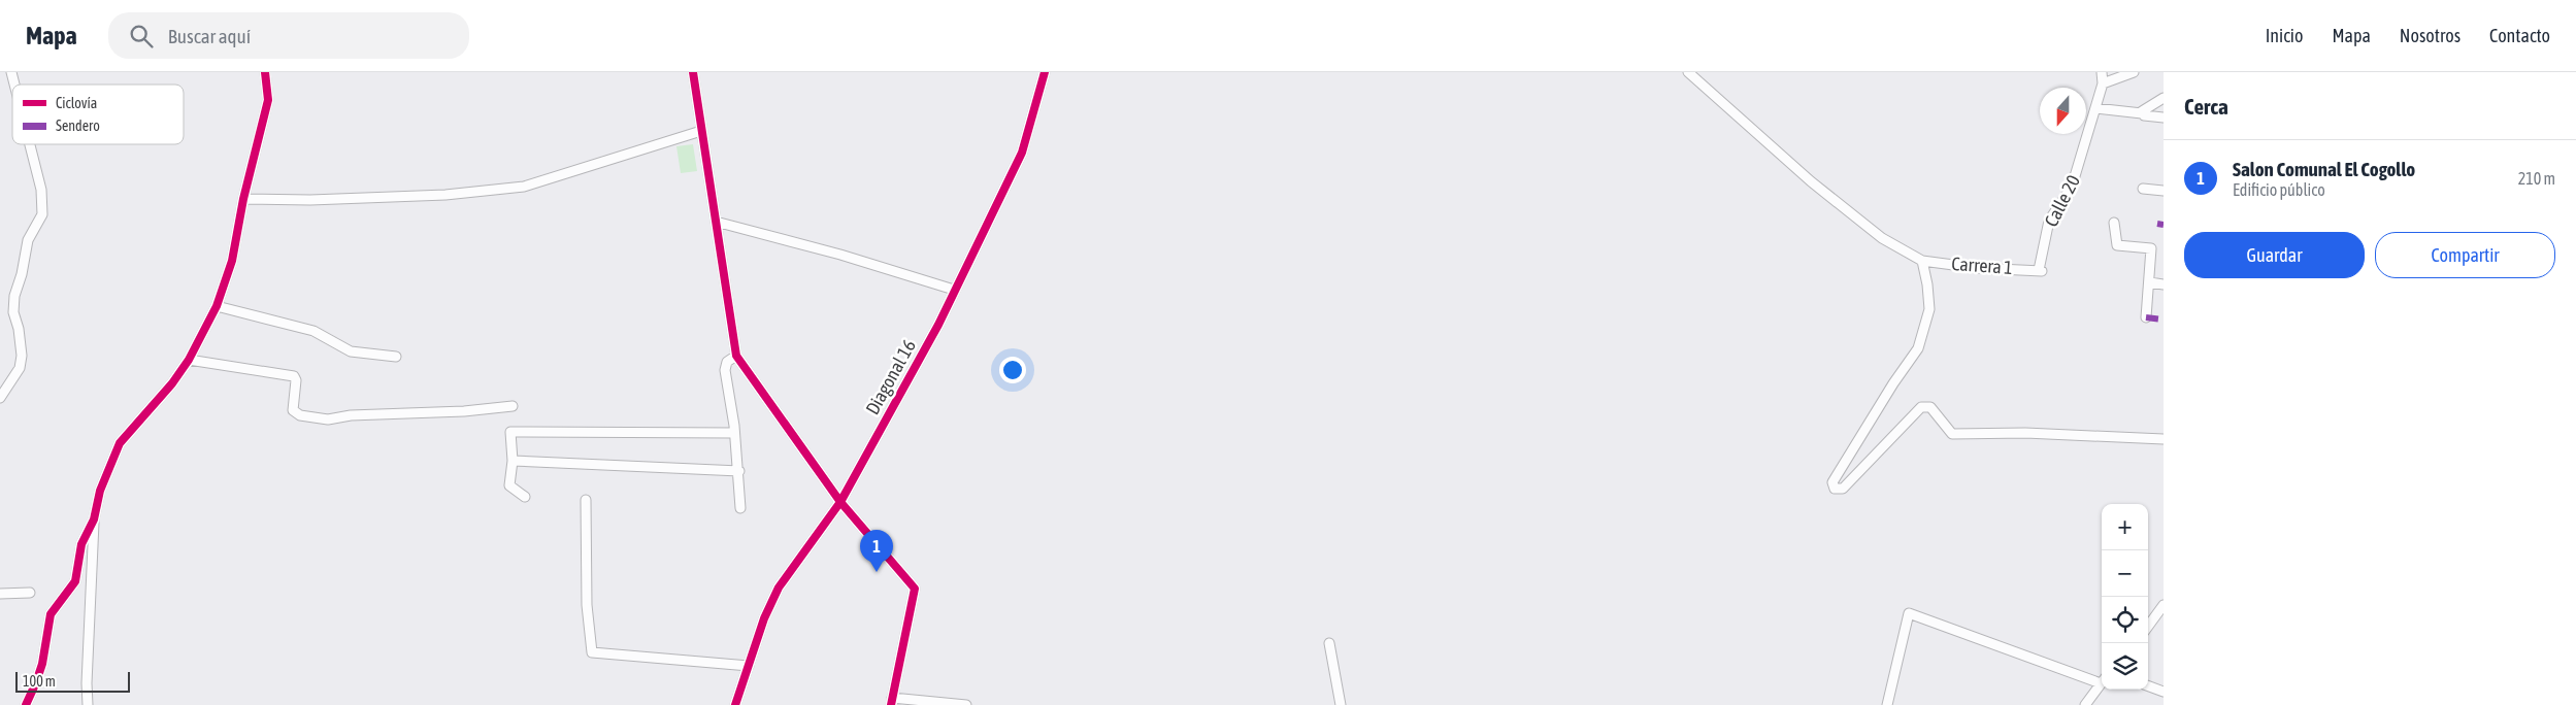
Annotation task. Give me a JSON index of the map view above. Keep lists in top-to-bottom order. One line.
{"streets":{"street":["Calle 20","Carrera 1","Diagonal 16"]},"crossings":[["Calle 20","Carrera 1"]],"legend":["Ciclovía","Sendero"],"scale_bar":"100 m","north":"bottom","page":{"header":"Mapa","search":"Buscar aquí","nav":["Inicio","Mapa","Nosotros","Contacto"],"heading":"Cerca","list":[{"mark":"1","name":"Salon Comunal El Cogollo","note":"Edificio público","value":"210 m"}],"buttons":["Guardar","Compartir"],"map_buttons":["+","−"],"pins":"1","scale":"100 m"}}
